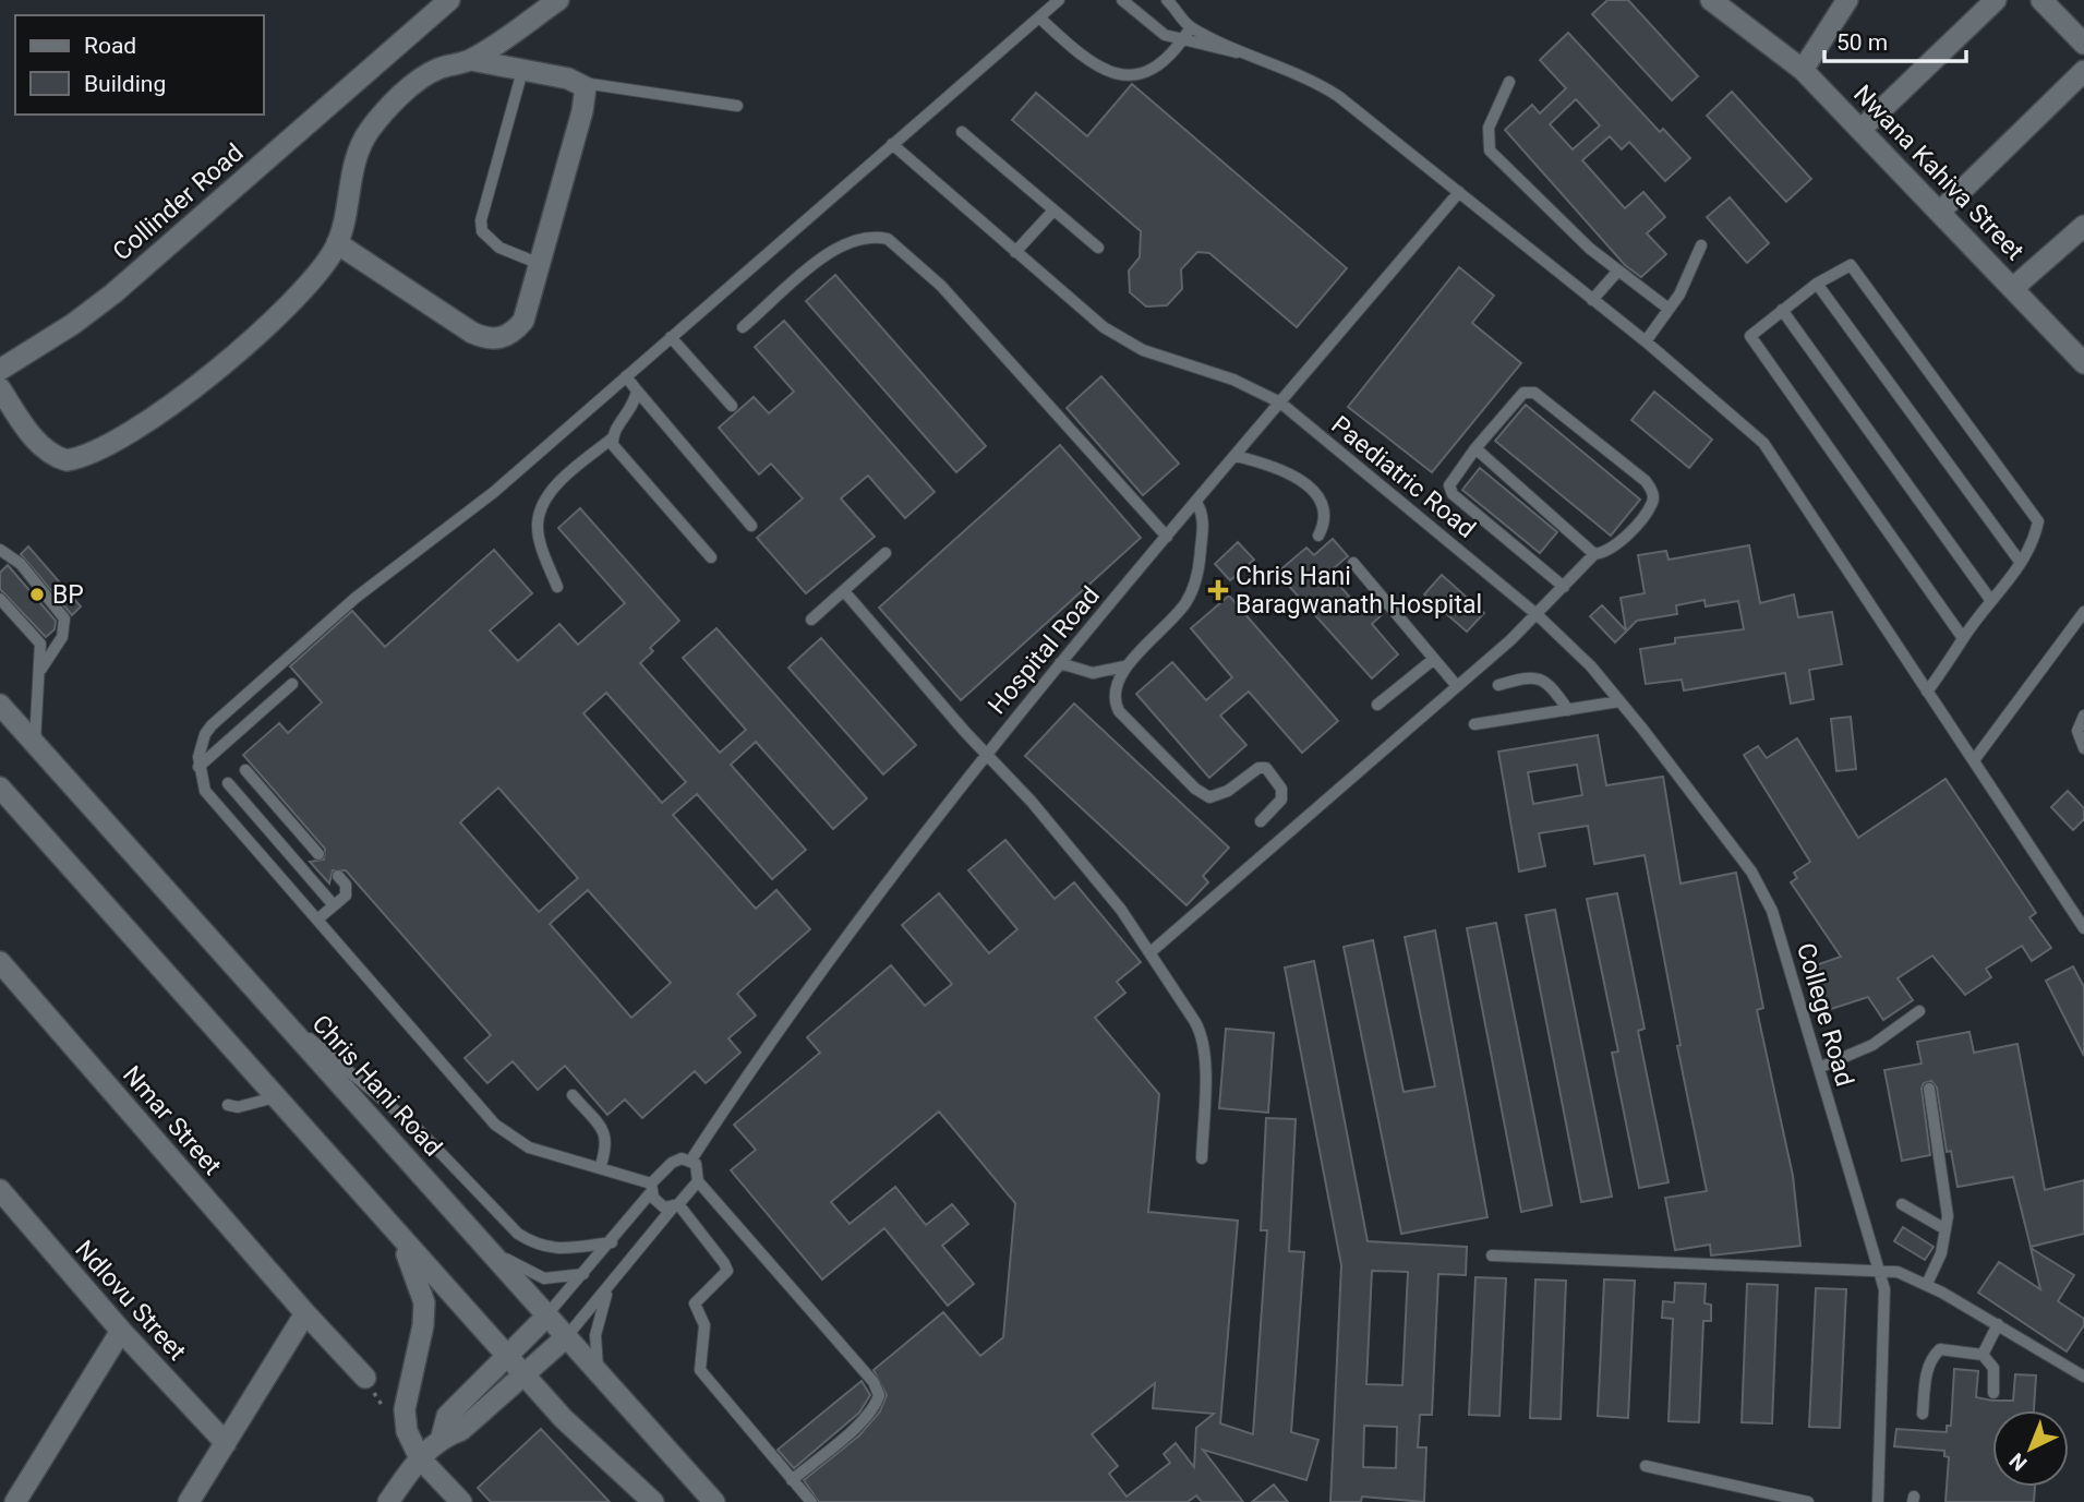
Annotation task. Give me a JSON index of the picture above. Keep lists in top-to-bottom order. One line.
{"streets":{"street":["Nwana Kahiva Street","Collinder Road","Chris Hani Road","Nmar Street","Ndlovu Street"],"lane":["Paediatric Road","Hospital Road","College Road"]},"crossings":[["Paediatric Road","Hospital Road"],["Paediatric Road","College Road"]],"places":{"health":["Chris Hani Baragwanath Hospital"],"other":["BP"]},"legend":["Road","Building"],"scale_bar":"50 m","north":"bottom left"}
